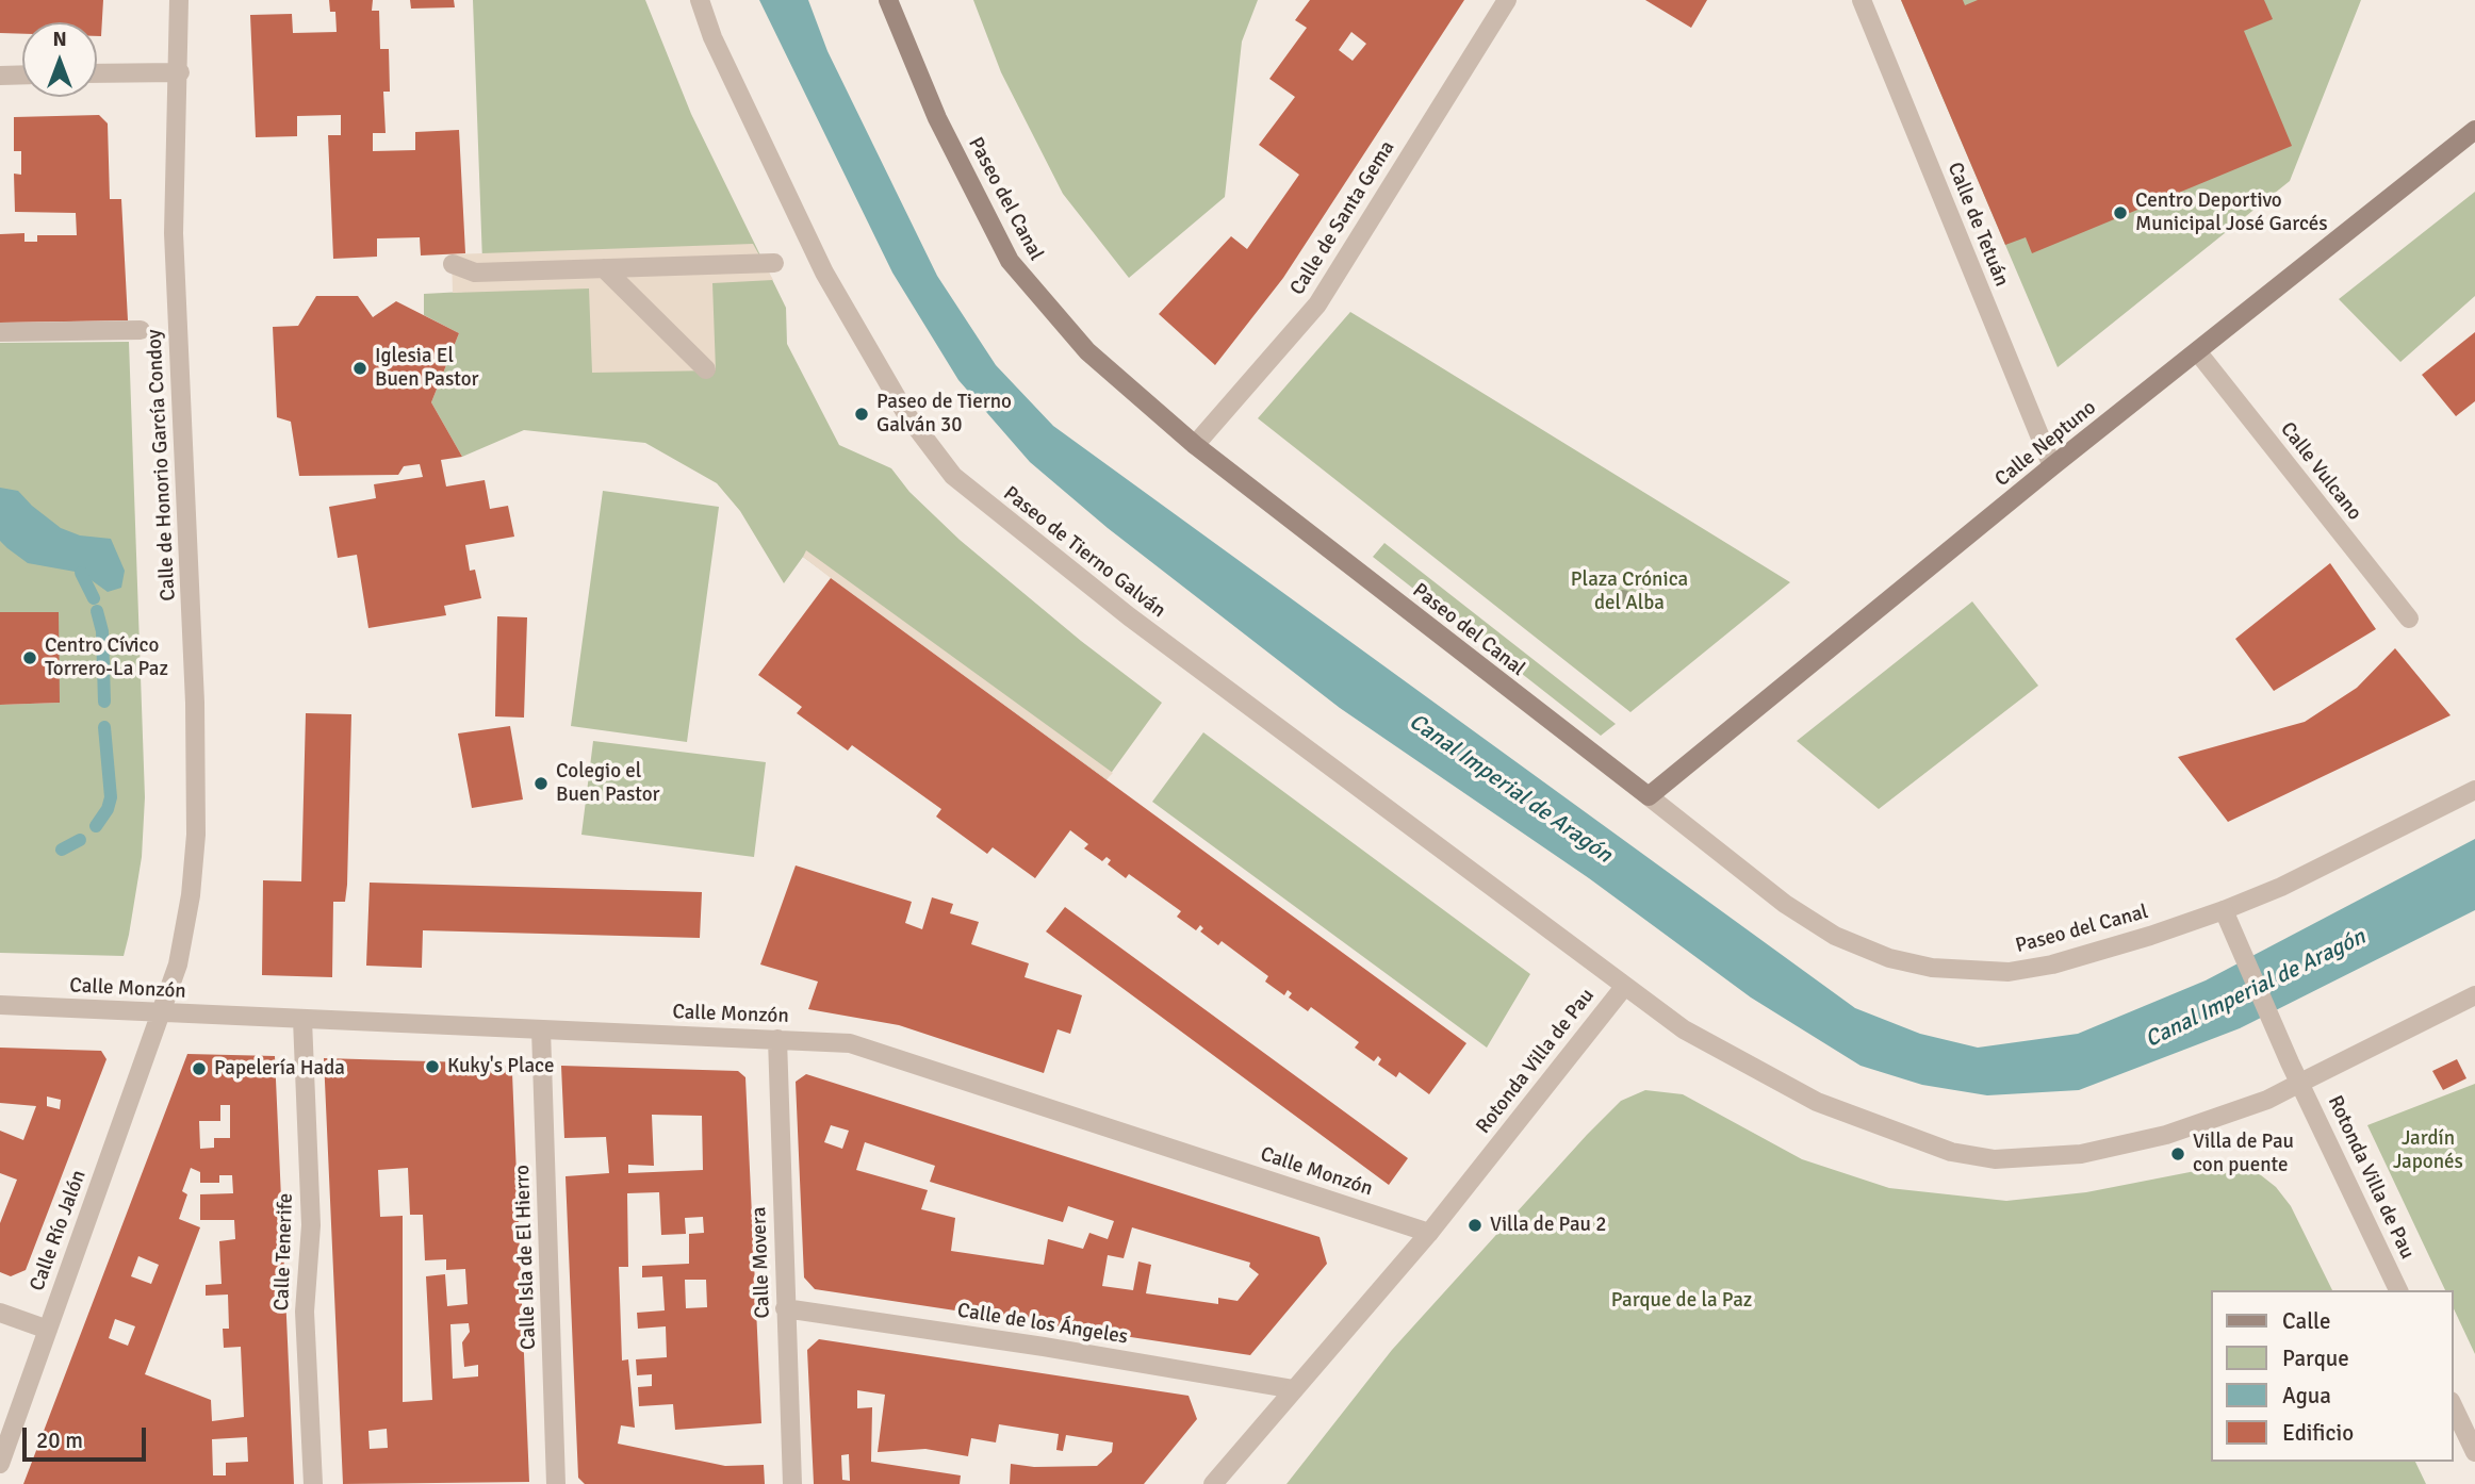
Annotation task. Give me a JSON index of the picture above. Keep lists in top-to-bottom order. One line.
{"streets":{"main road":["Paseo del Canal","Calle Neptuno"],"street":["Calle de Santa Gema","Calle de Tetuán","Calle de Honorio García Condoy","Calle Vulcano","Paseo de Tierno Galván","Calle Monzón","Rotonda Villa de Pau","Calle Río Jalón","Calle Tenerife","Calle Isla de El Hierro","Calle Movera","Calle de los Ángeles"]},"crossings":[["Paseo del Canal","Calle de Santa Gema"],["Paseo del Canal","Calle Neptuno"],["Paseo del Canal","Rotonda Villa de Pau"],["Calle de Tetuán","Calle Neptuno"],["Calle Neptuno","Calle Vulcano"],["Calle de Honorio García Condoy","Calle Monzón"],["Calle de Honorio García Condoy","Calle Río Jalón"],["Paseo de Tierno Galván","Rotonda Villa de Pau"],["Calle Monzón","Rotonda Villa de Pau"],["Calle Monzón","Calle Río Jalón"],["Calle Monzón","Calle Tenerife"],["Calle Monzón","Calle Isla de El Hierro"],["Calle Monzón","Calle Movera"],["Rotonda Villa de Pau","Calle de los Ángeles"],["Calle Movera","Calle de los Ángeles"]],"water":["Canal Imperial de Aragón"],"parks":["Plaza Crónica del Alba","Jardín Japonés","Parque de la Paz"],"places":["Centro Deportivo Municipal José Garcés","Iglesia El Buen Pastor","Paseo de Tierno Galván 30","Centro Cívico Torrero-La Paz","Colegio el Buen Pastor","Kuky's Place","Papelería Hada","Villa de Pau con puente","Villa de Pau 2"],"legend":["Calle","Parque","Agua","Edificio"],"scale_bar":"20 m","north":"top"}
